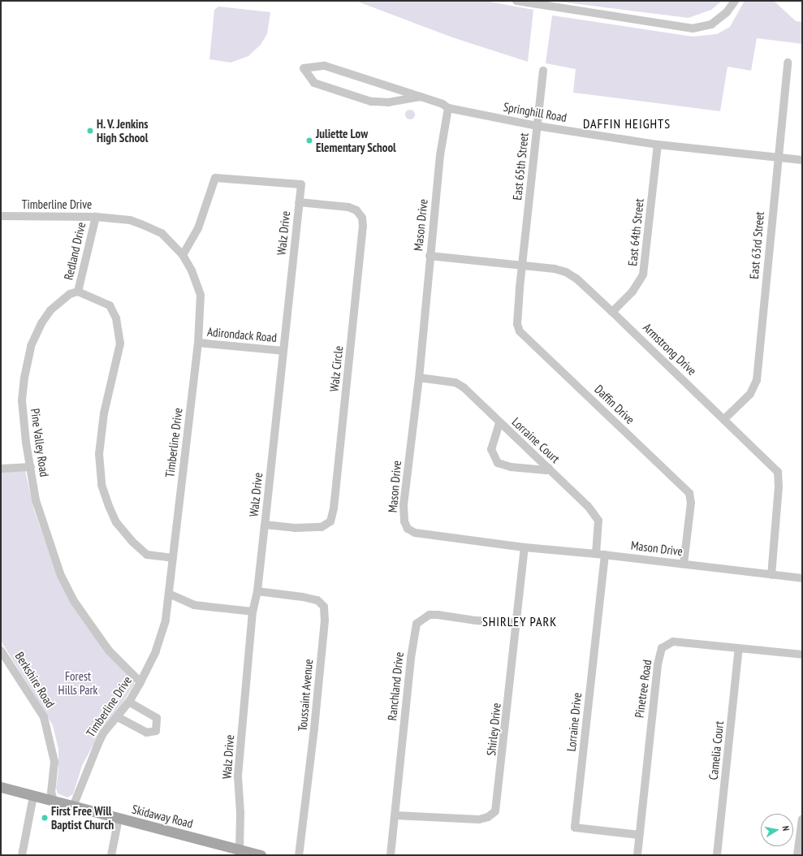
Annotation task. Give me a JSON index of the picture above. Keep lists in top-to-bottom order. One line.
{"streets":{"main road":["Skidaway Road"],"street":["Springhill Road","East 65th Street","Timberline Drive","Mason Drive","East 64th Street","Walz Drive","East 63rd Street","Redland Drive","Adirondack Road","Armstrong Drive","Walz Circle","Daffin Drive","Lorraine Court","Pine Valley Road","Berkshire Road","Ranchland Drive","Pinetree Road","Toussaint Avenue","Lorraine Drive","Shirley Drive","Camelia Court"]},"crossings":[["Springhill Road","East 65th Street"],["Springhill Road","Mason Drive"],["Springhill Road","East 64th Street"],["Springhill Road","East 63rd Street"],["East 65th Street","Armstrong Drive"],["East 65th Street","Daffin Drive"],["Timberline Drive","Walz Drive"],["Timberline Drive","Redland Drive"],["Timberline Drive","Adirondack Road"],["Timberline Drive","Pine Valley Road"],["Timberline Drive","Skidaway Road"],["Mason Drive","Armstrong Drive"],["Mason Drive","Daffin Drive"],["Mason Drive","Lorraine Court"],["Mason Drive","Lorraine Drive"],["Mason Drive","Shirley Drive"],["East 64th Street","Armstrong Drive"],["Walz Drive","Adirondack Road"],["Walz Drive","Walz Circle"],["Walz Drive","Toussaint Avenue"],["Walz Drive","Skidaway Road"],["East 63rd Street","Armstrong Drive"],["Redland Drive","Pine Valley Road"],["Armstrong Drive","Daffin Drive"],["Berkshire Road","Skidaway Road"],["Ranchland Drive","Shirley Drive"],["Pinetree Road","Lorraine Drive"],["Pinetree Road","Camelia Court"]],"districts":["DAFFIN HEIGHTS","SHIRLEY PARK"],"parks":["Forest Hills Park"],"places":["H. V. Jenkins High School","Juliette Low Elementary School","First Free Will Baptist Church"],"north":"right"}
